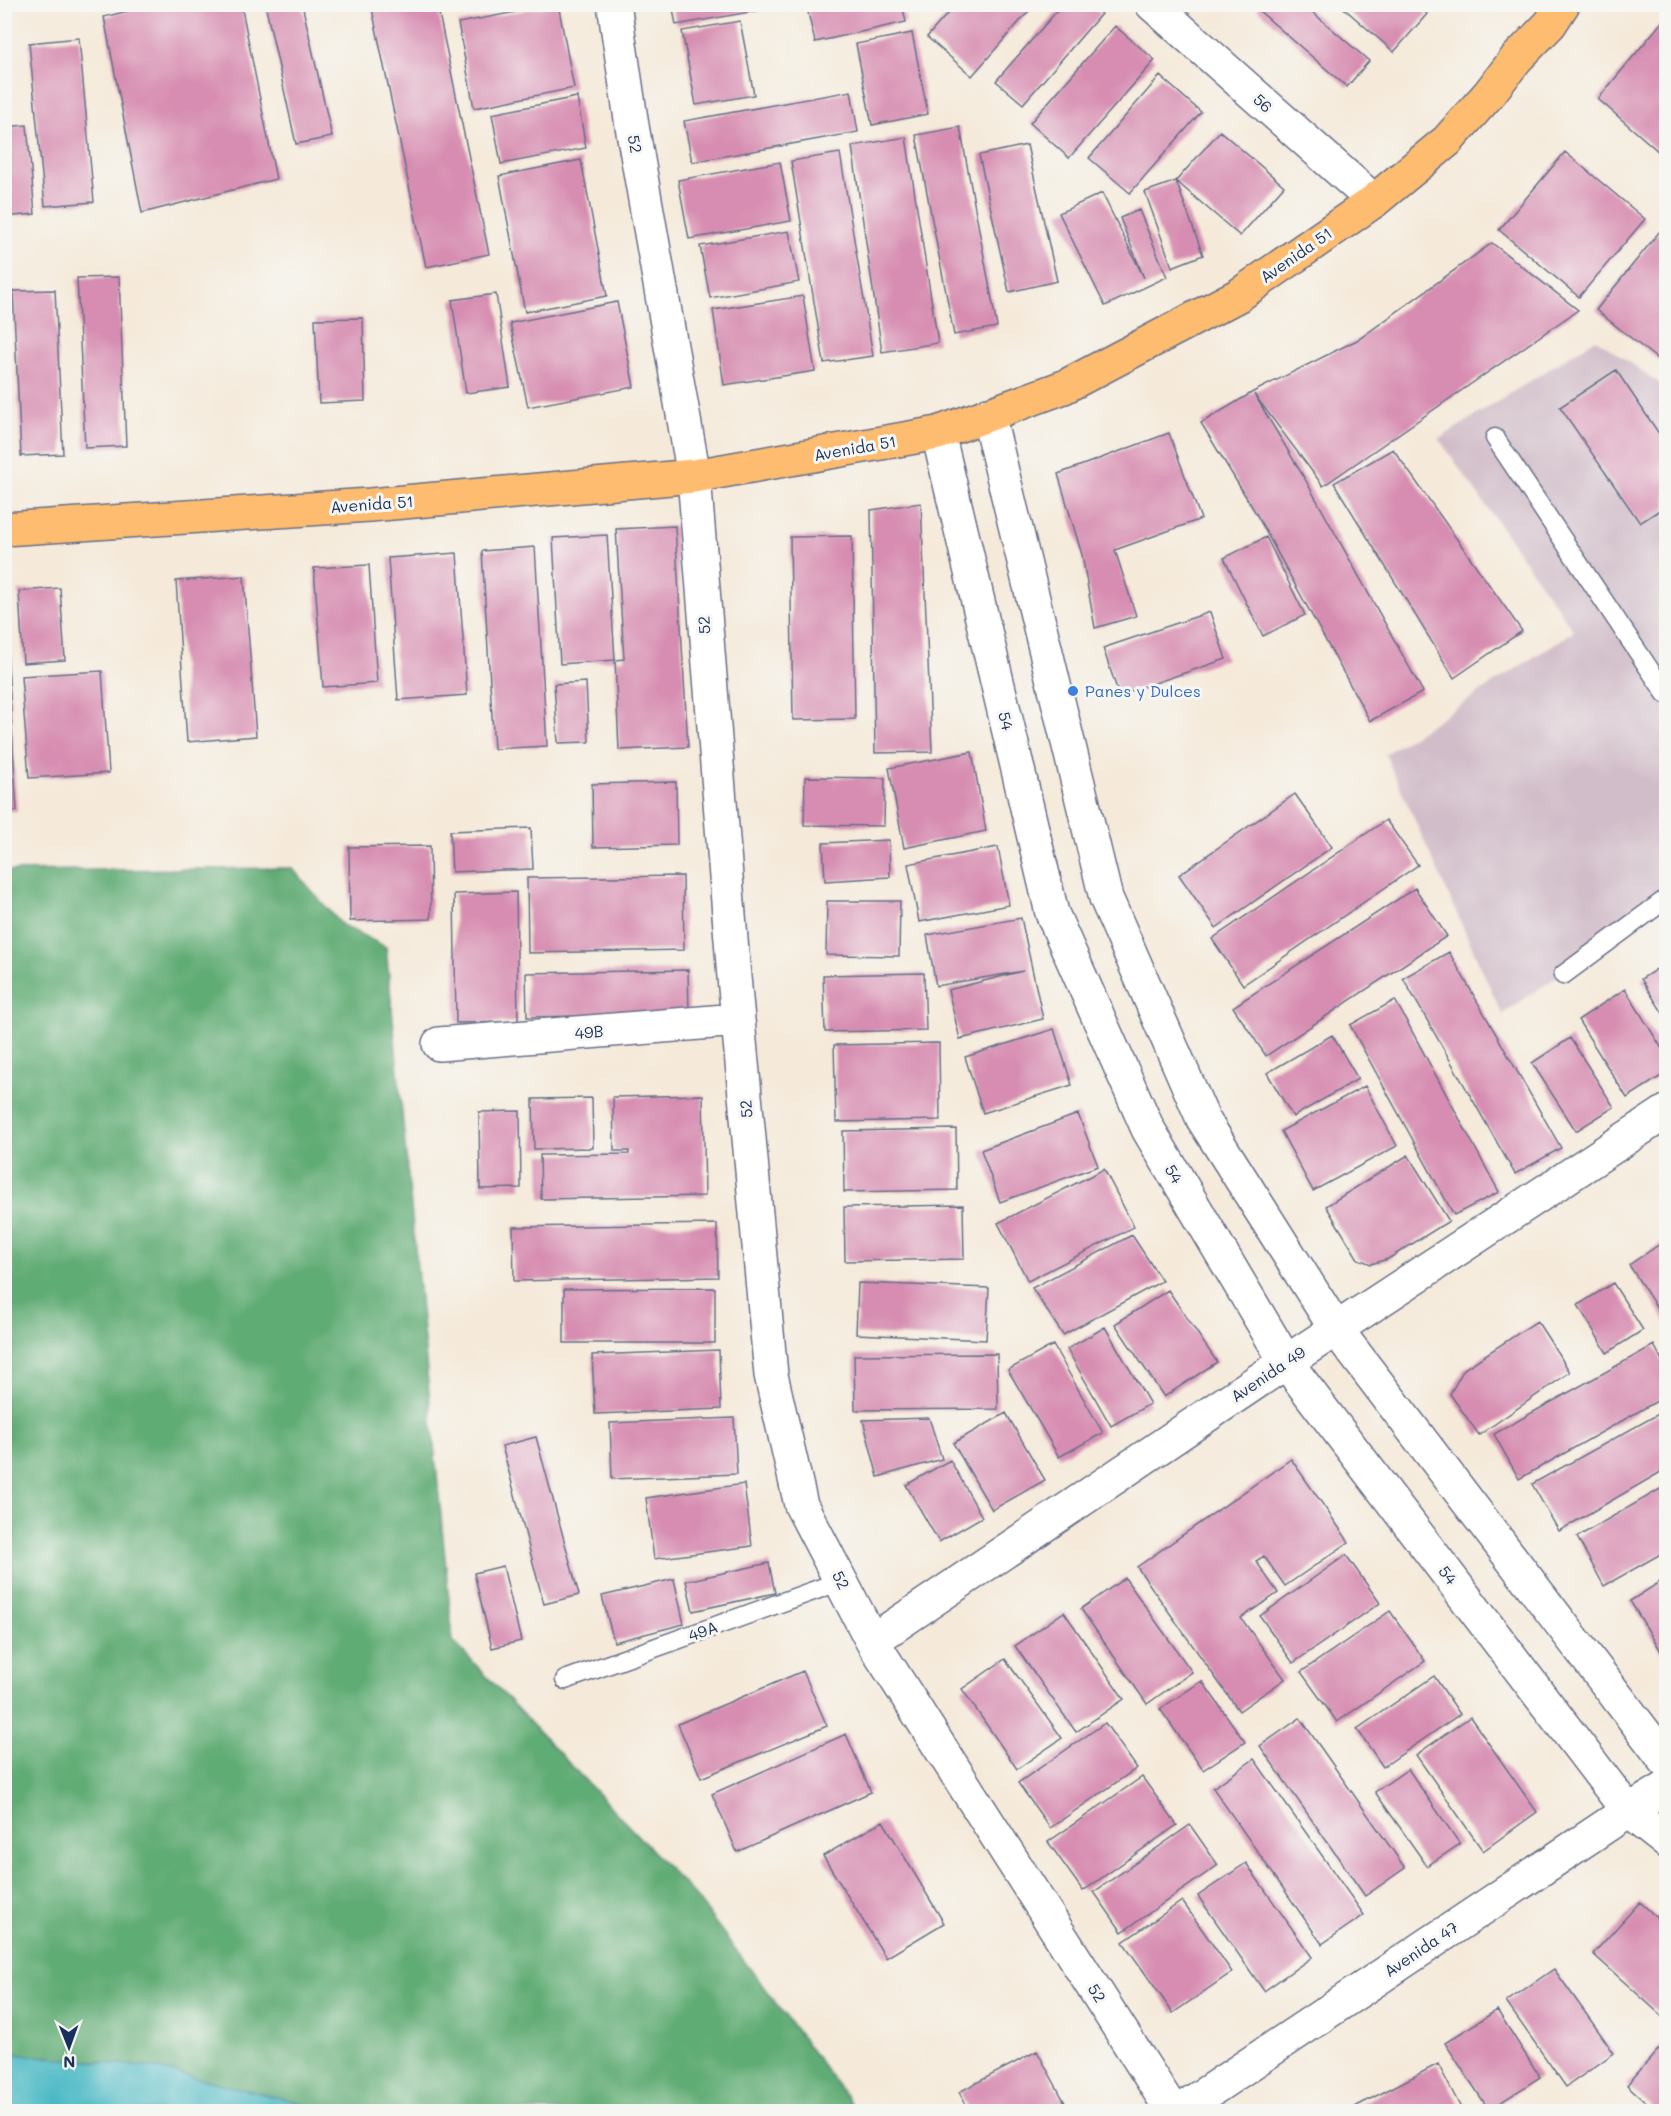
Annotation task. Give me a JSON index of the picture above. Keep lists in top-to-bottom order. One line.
{"streets":{"main road":["Avenida 51"],"street":["56","52","54","49B","Avenida 49","Avenida 47"],"lane":["49A"]},"crossings":[["56","Avenida 51"],["52","Avenida 51"],["52","49B"],["52","Avenida 49"],["52","49A"],["52","Avenida 47"],["Avenida 51","54"],["54","Avenida 49"],["54","Avenida 47"]],"places":["Panes y Dulces"],"north":"bottom"}
